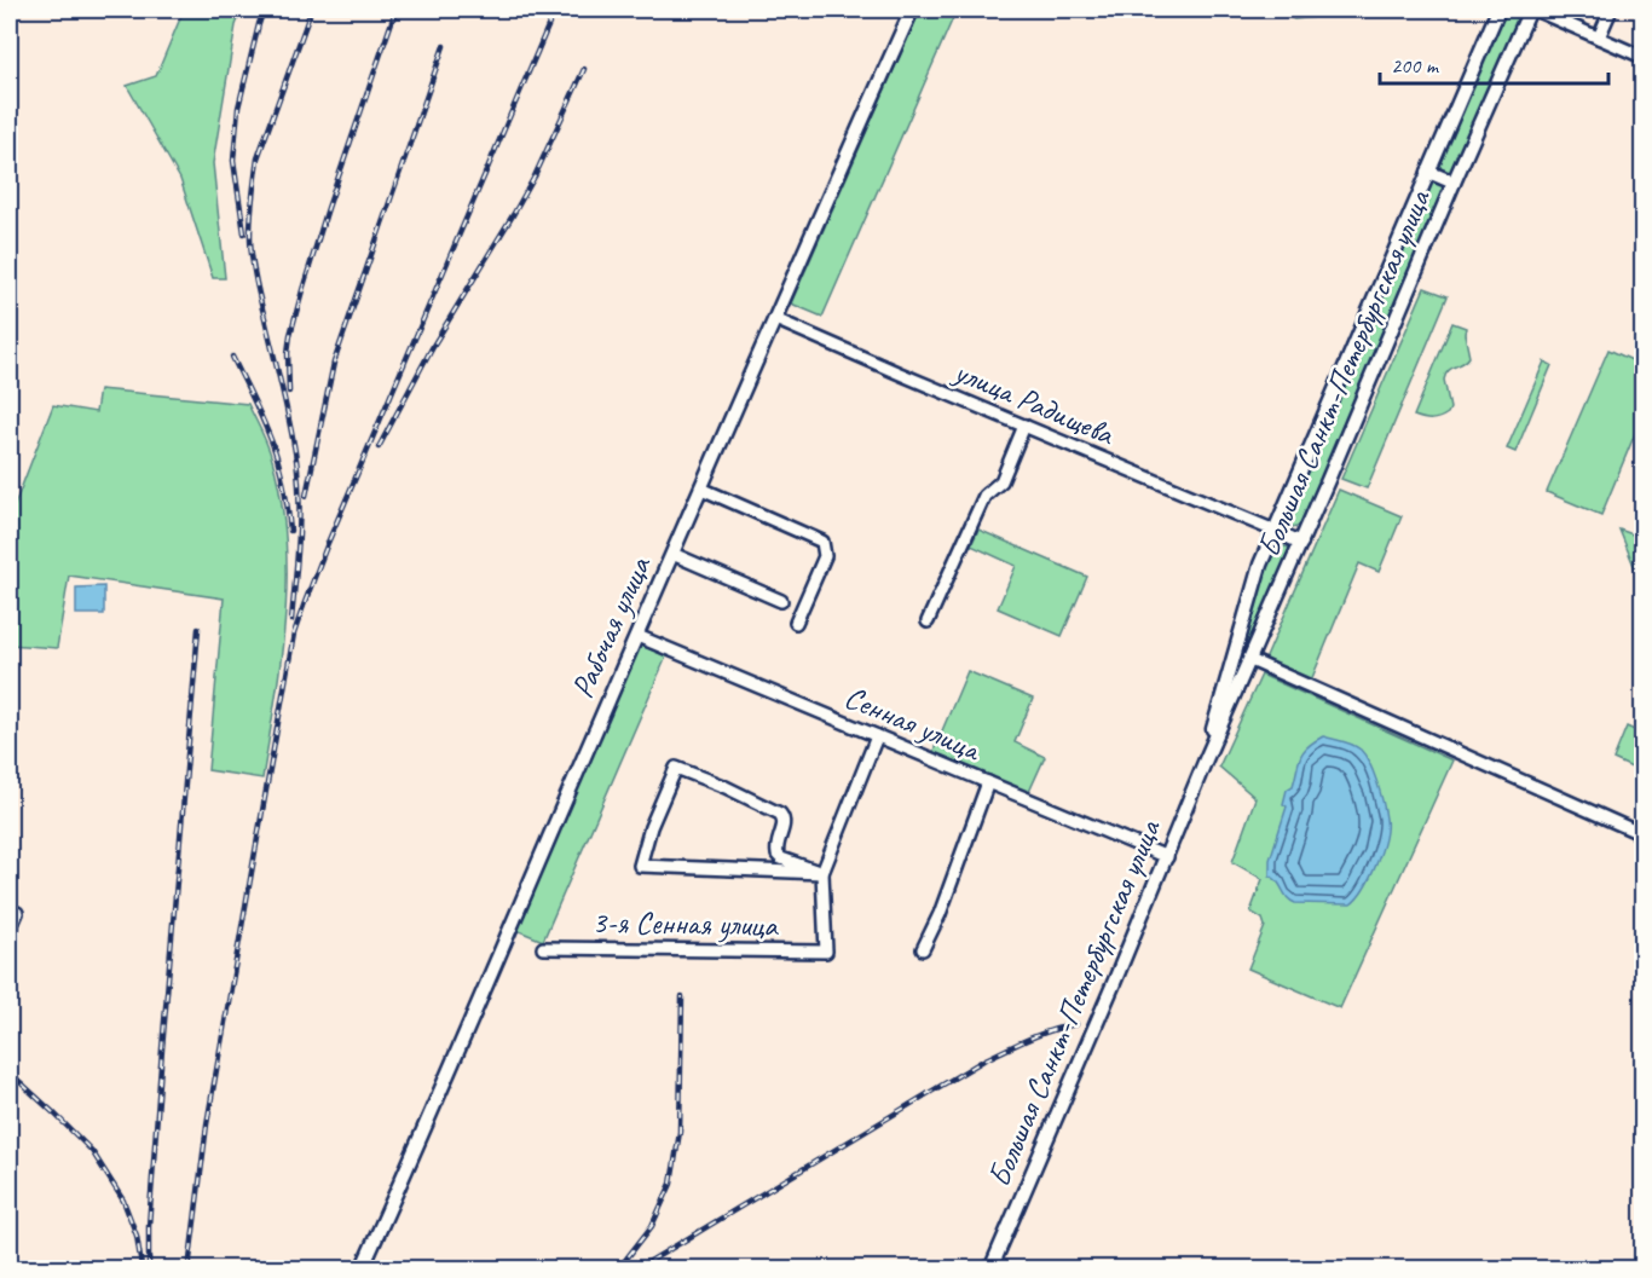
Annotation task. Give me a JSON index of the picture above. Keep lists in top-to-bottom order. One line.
{"streets":{"main road":["Большая Санкт-Петербургская улица","Рабочая улица"],"street":["улица Радищева","Сенная улица","3-я Сенная улица"]},"crossings":[["Большая Санкт-Петербургская улица","улица Радищева"],["Большая Санкт-Петербургская улица","Сенная улица"],["улица Радищева","Рабочая улица"],["Рабочая улица","Сенная улица"]],"scale_bar":"200 m"}
